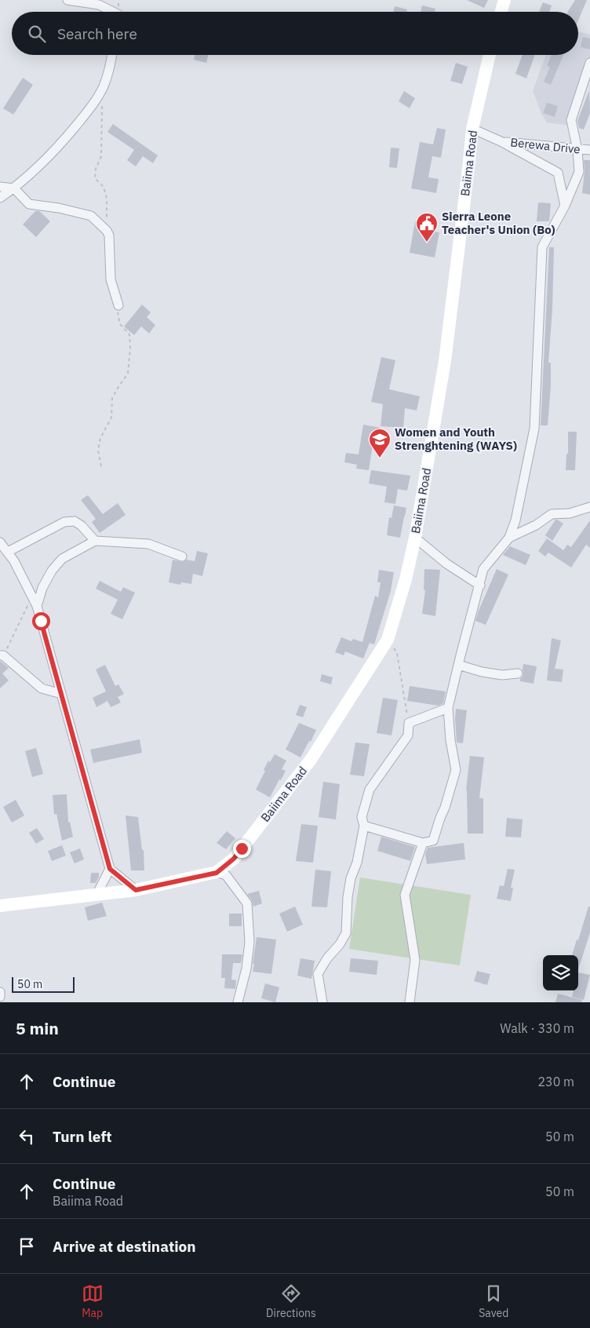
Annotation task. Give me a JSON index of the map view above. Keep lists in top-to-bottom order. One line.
{"streets":{"street":["Berewa Drive","Baiima Road"]},"places":{"public building":["Sierra Leone Teacher's Union (Bo)"],"school or university":["Women and Youth Strenghtening (WAYS)"]},"scale_bar":"50 m","page":{"search":"Search here","scale":"50 m","heading":["5 min","Walk · 330 m"],"list":[["Continue","230 m"],["Turn left","50 m"],["Continue","Baiima Road","50 m"],"Arrive at destination"],"nav":["Map","Directions","Saved"]}}
